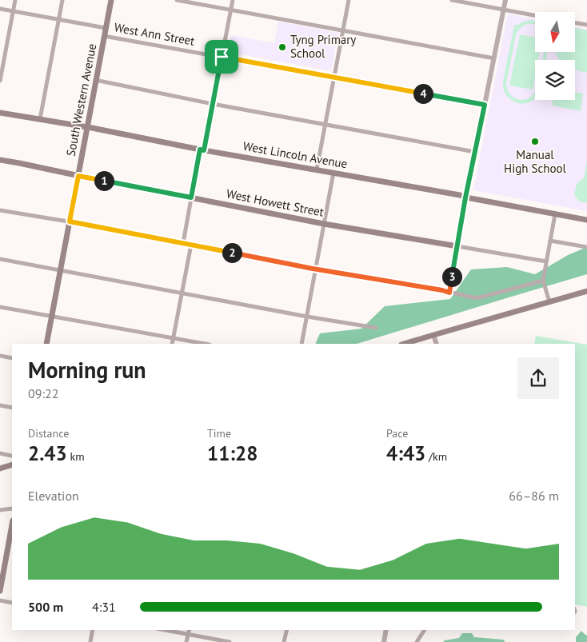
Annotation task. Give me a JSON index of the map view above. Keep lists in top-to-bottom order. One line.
{"streets":{"main road":["South Western Avenue","West Lincoln Avenue","West Howett Street"],"street":["West Ann Street"]},"crossings":[["West Ann Street","South Western Avenue"],["South Western Avenue","West Lincoln Avenue"],["South Western Avenue","West Howett Street"]],"places":["Tyng Primary School","Manual High School"],"north":"bottom","page":{"pins":["4","1","2","3"],"heading":["Morning run","09:22"],"stats":[["Distance","2.43 km"],["Time","11:28"],["Pace","4:43 /km"]],"chart":["Elevation","66–86 m"],"list":[{"name":"500 m","note":"4:31"}]}}
